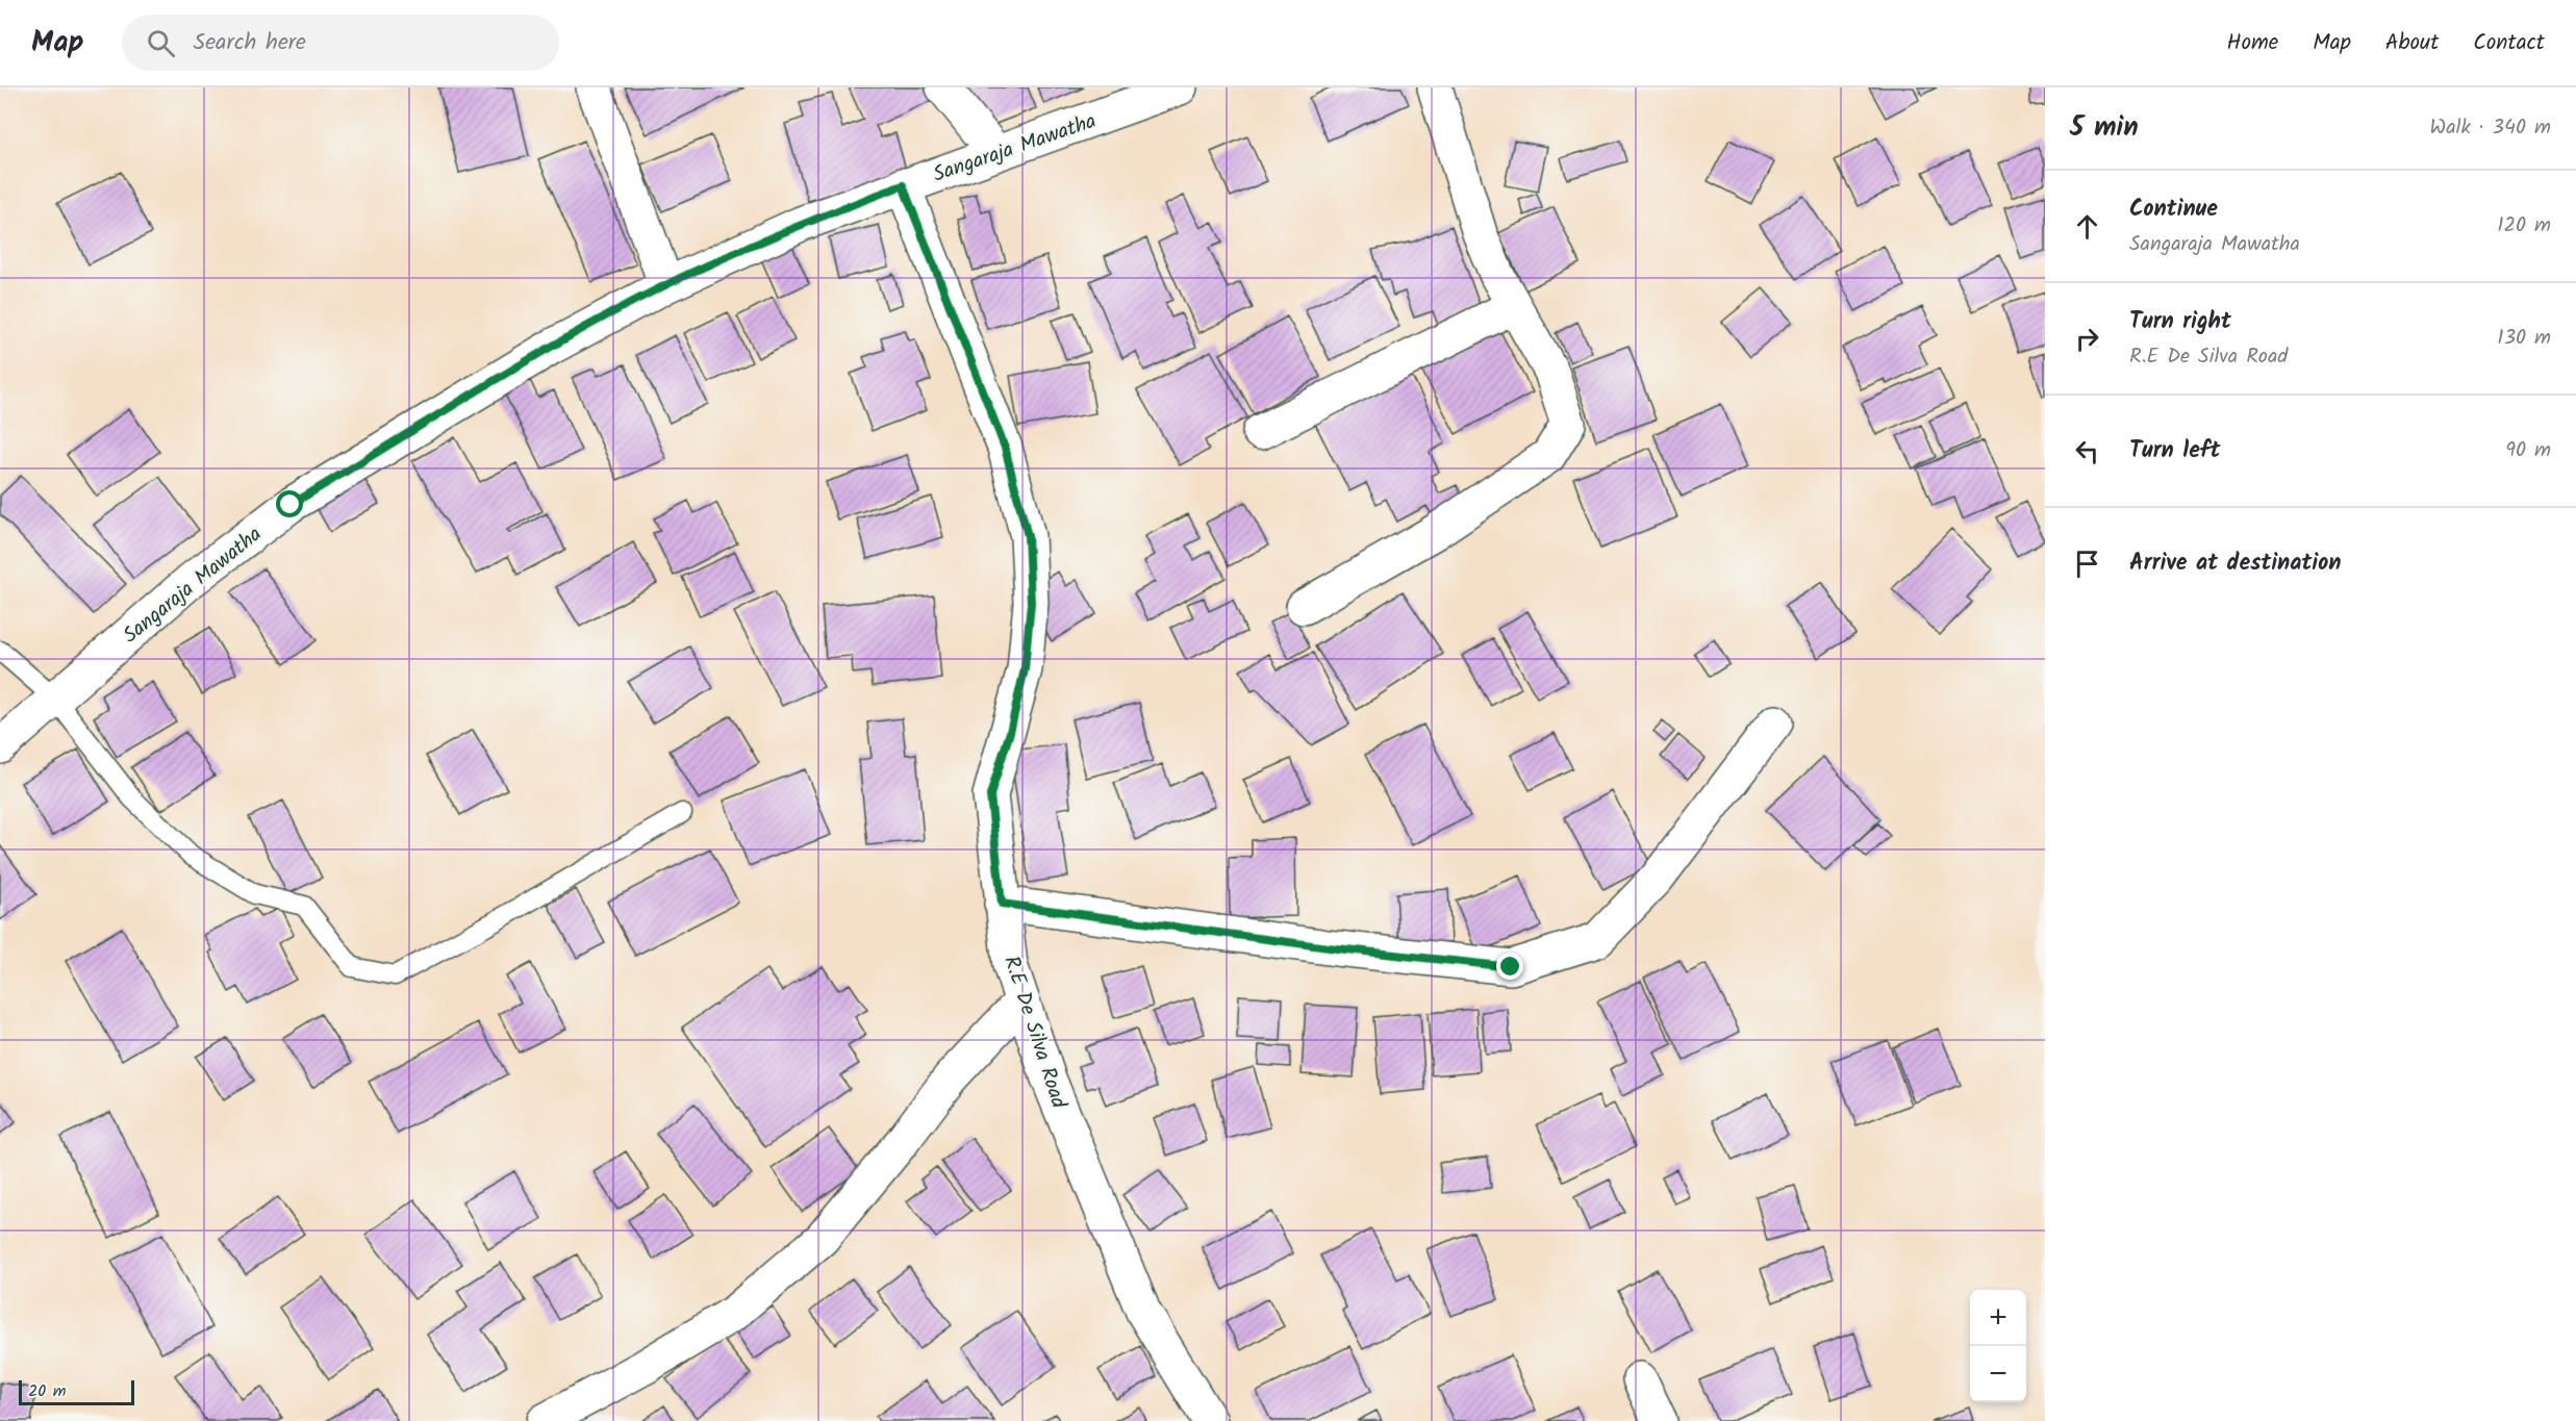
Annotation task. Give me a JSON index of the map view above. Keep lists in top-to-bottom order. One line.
{"streets":{"street":["Sangaraja Mawatha","R.E De Silva Road"]},"crossings":[["Sangaraja Mawatha","R.E De Silva Road"]],"scale_bar":"20 m","page":{"header":"Map","search":"Search here","nav":["Home","Map","About","Contact"],"heading":["5 min","Walk · 340 m"],"list":[["Continue","Sangaraja Mawatha","120 m"],["Turn right","R.E De Silva Road","130 m"],["Turn left","90 m"],"Arrive at destination"],"map_buttons":["+","−"],"scale":"20 m"}}
